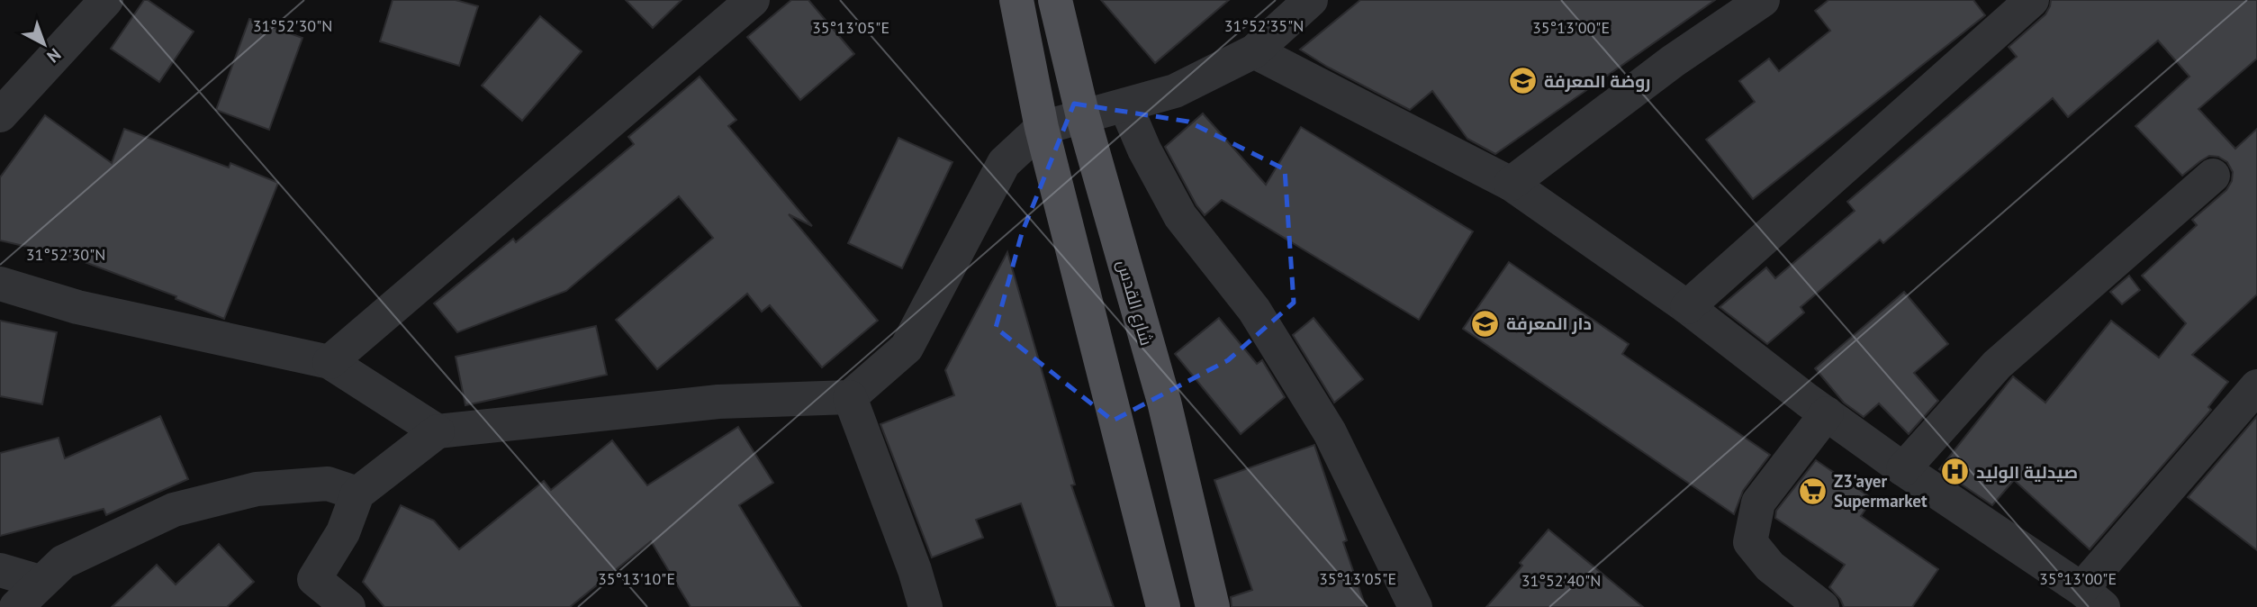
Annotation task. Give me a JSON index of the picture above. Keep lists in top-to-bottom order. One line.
{"streets":{"main road":["شارع القدس"]},"places":{"school or university":["روضة المعرفة","دار المعرفة"],"hospital":["صيدلية الوليد"],"supermarket":["Z3'ayer Supermarket"]},"north":"bottom right","coordinates":["31°52'30\"N","31°52'35\"N","35°13'05\"E","35°13'00\"E","35°13'10\"E","31°52'40\"N"]}
